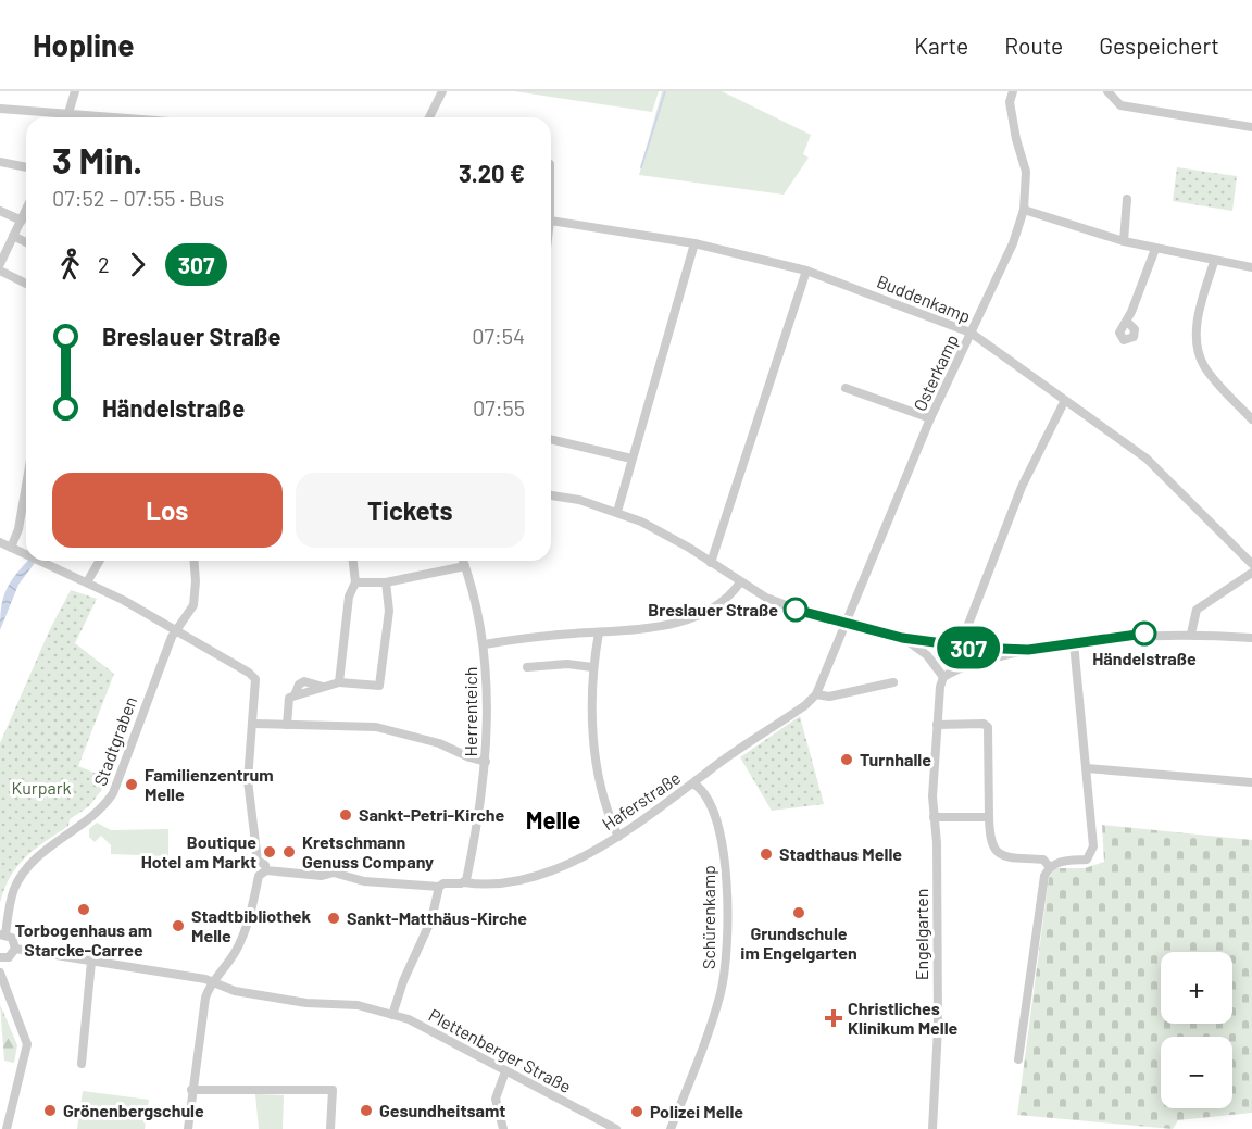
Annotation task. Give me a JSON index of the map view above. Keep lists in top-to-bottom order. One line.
{"streets":{"street":["Buddenkamp","Osterkamp","Herrenteich","Stadtgraben","Haferstraße","Schürenkamp","Engelgarten","Plettenberger Straße"]},"crossings":[["Buddenkamp","Osterkamp"],["Osterkamp","Haferstraße"],["Herrenteich","Haferstraße"],["Haferstraße","Schürenkamp"]],"districts":["Melle"],"parks":["Kurpark"],"places":{"other":["Breslauer Straße","Händelstraße","Turnhalle","Familienzentrum Melle","Sankt-Petri-Kirche","Boutique Hotel am Markt","Kretschmann Genuss Company","Stadthaus Melle","Torbogenhaus am Starcke-Carree","Grundschule im Engelgarten","Sankt-Matthäus-Kirche","Stadtbibliothek Melle","Grönenbergschule","Gesundheitsamt","Polizei Melle"],"health":["Christliches Klinikum Melle"]},"lines":["bus line 307"],"page":{"header":"Hopline","nav":["Karte","Route","Gespeichert"],"on_map":"307","heading":["3 Min.","07:52 – 07:55 · Bus","3.20 €"],"legs":["2","307"],"list":[{"name":"Breslauer Straße","value":"07:54"},{"name":"Händelstraße","value":"07:55"}],"buttons":["Los","Tickets"],"map_buttons":["+","−"]}}
